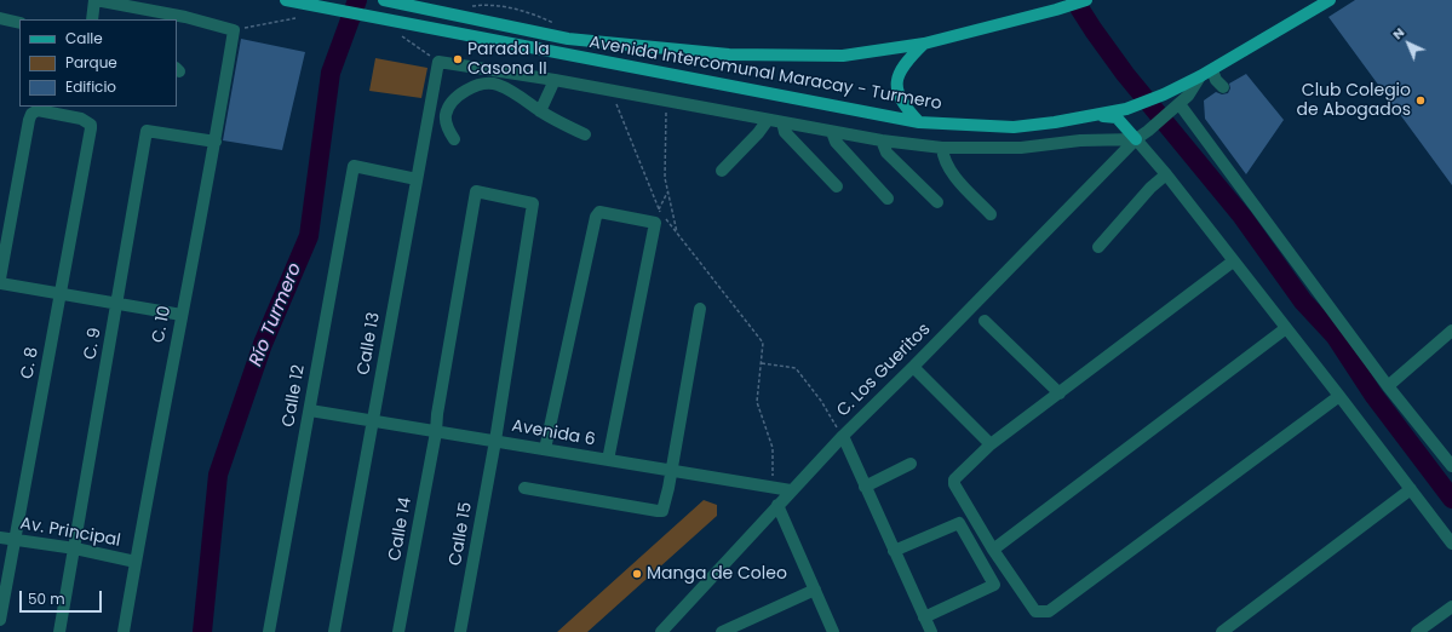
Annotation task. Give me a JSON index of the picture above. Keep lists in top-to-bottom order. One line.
{"streets":{"main road":["Avenida Intercomunal Maracay - Turmero"],"street":["C. 10","C. 9","Calle 13","C. 8","C. Los Gueritos","Calle 12","Avenida 6","Calle 14","Av. Principal","Calle 15"]},"crossings":[["Avenida Intercomunal Maracay - Turmero","C. Los Gueritos"],["C. 10","C. 9"],["C. 10","Av. Principal"],["C. 9","Av. Principal"],["Calle 13","Calle 12"],["Calle 13","Avenida 6"],["C. 8","Av. Principal"],["C. Los Gueritos","Avenida 6"],["Calle 12","Avenida 6"],["Avenida 6","Calle 14"],["Avenida 6","Calle 15"],["Calle 14","Calle 15"]],"water":["Río Turmero"],"places":["Parada la Casona II","Club Colegio de Abogados","Manga de Coleo"],"legend":["Calle","Parque","Edificio"],"scale_bar":"50 m","north":"top left"}
